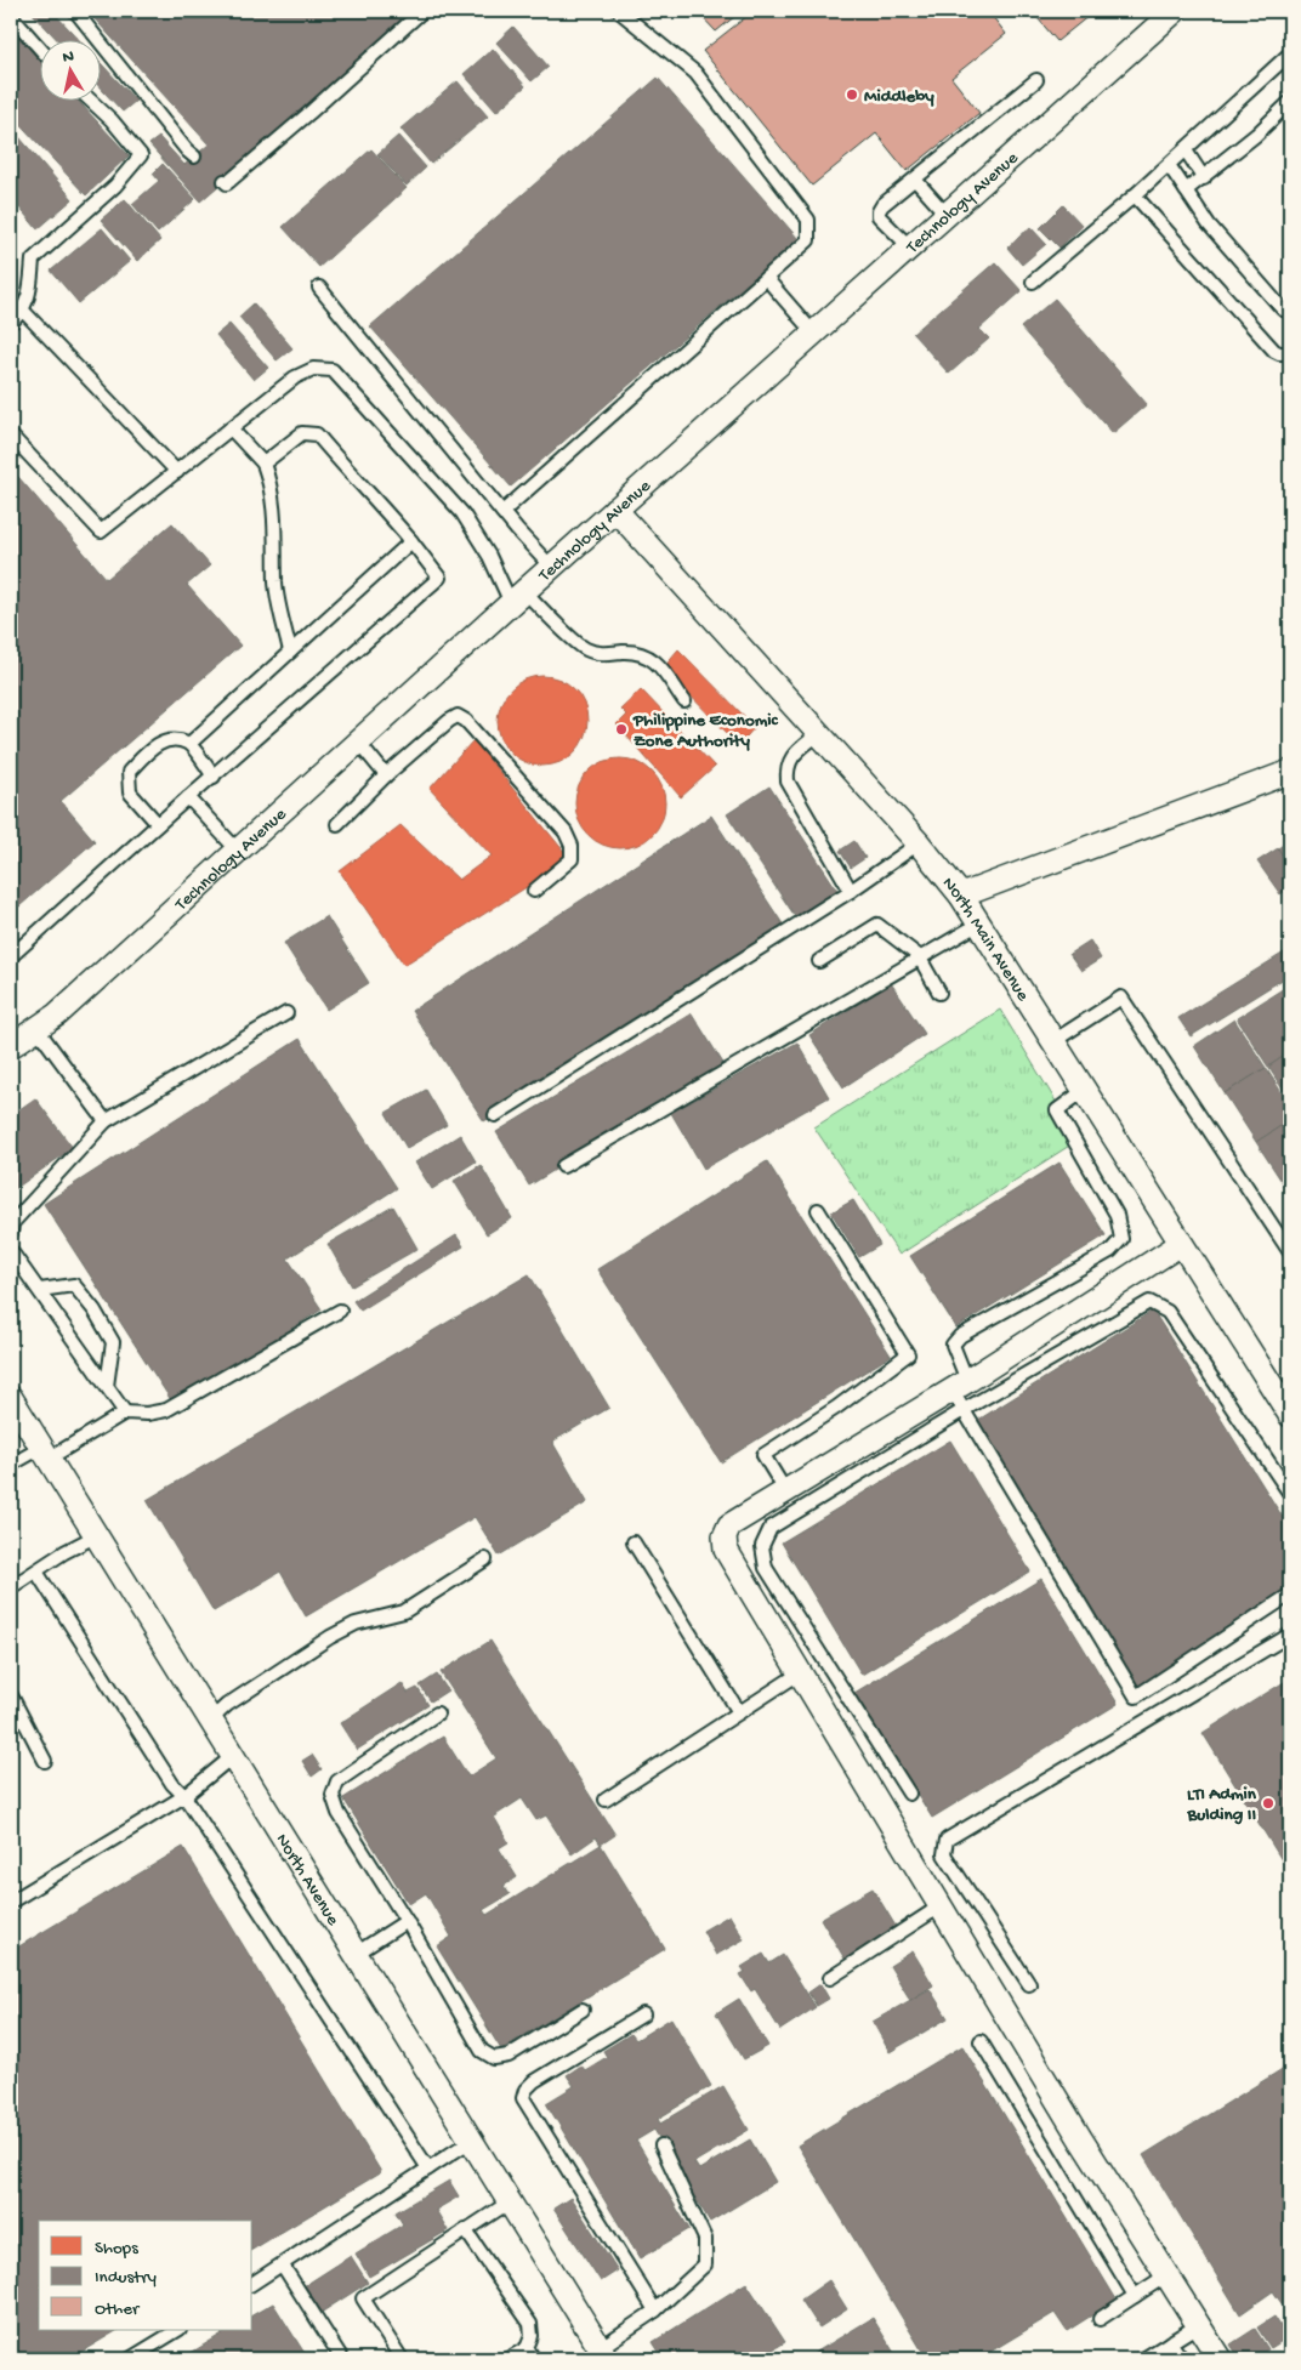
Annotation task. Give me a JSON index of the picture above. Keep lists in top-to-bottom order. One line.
{"streets":{"street":["Technology Avenue","North Main Avenue","North Avenue"]},"crossings":[["Technology Avenue","North Main Avenue"]],"places":["Middleby","Philippine Economic Zone Authority","LTI Admin Bulding II"],"legend":["Shops","Industry","Other"],"north":"top"}
